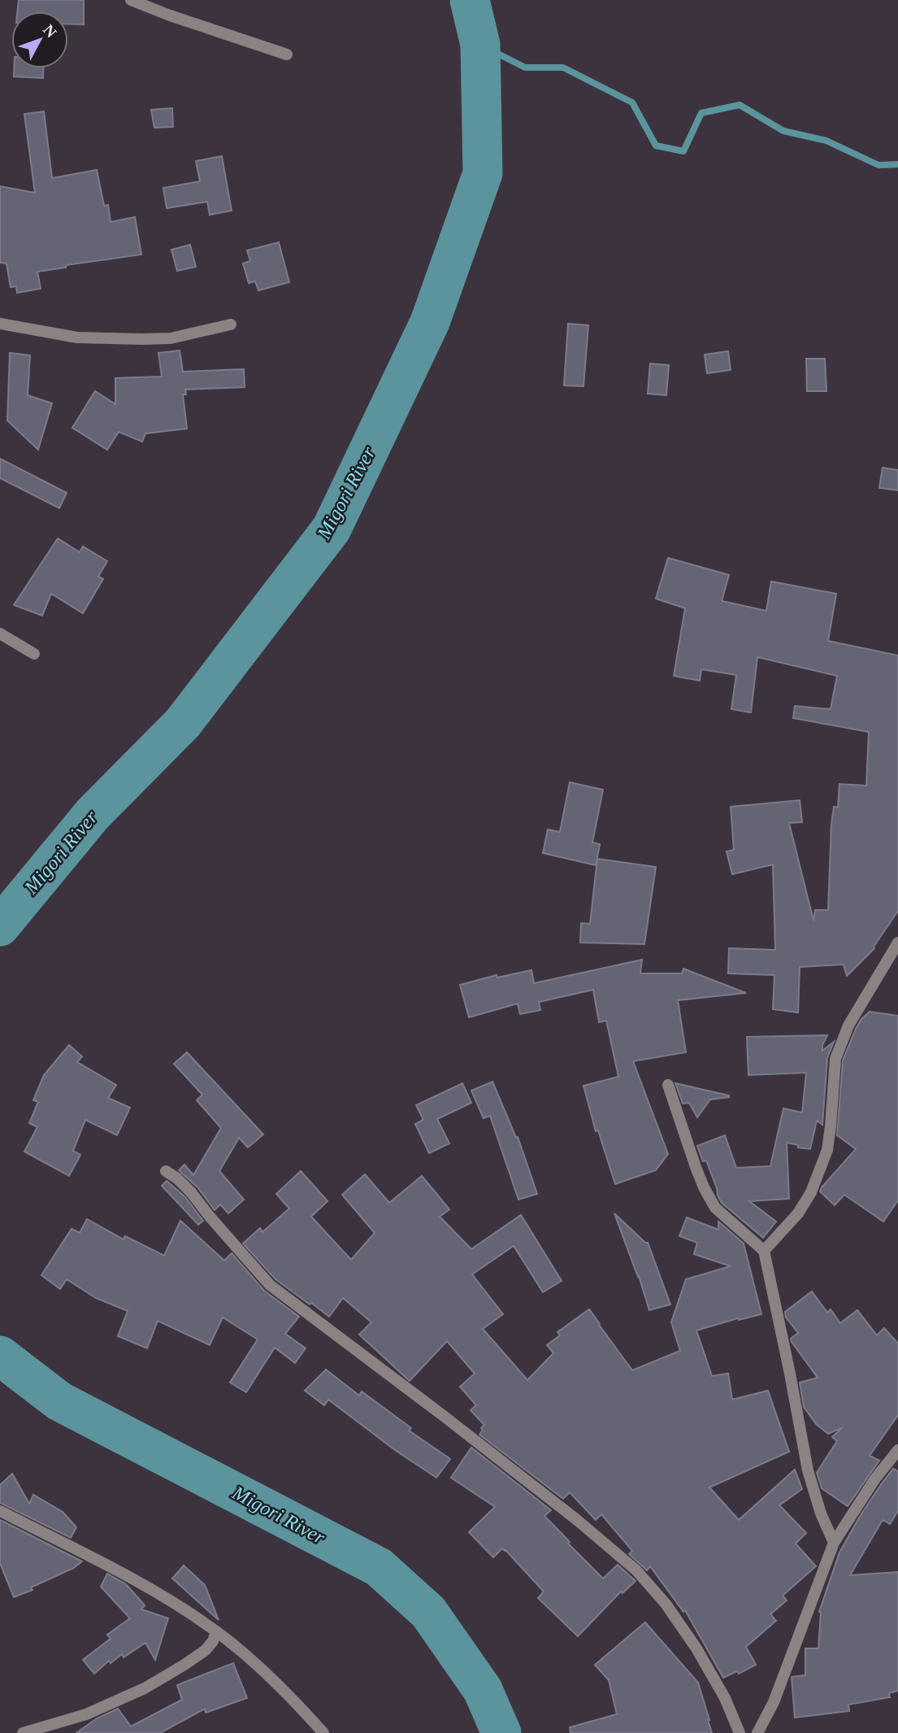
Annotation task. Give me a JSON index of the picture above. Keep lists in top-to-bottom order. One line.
{"water":["Migori River"],"north":"top right"}
